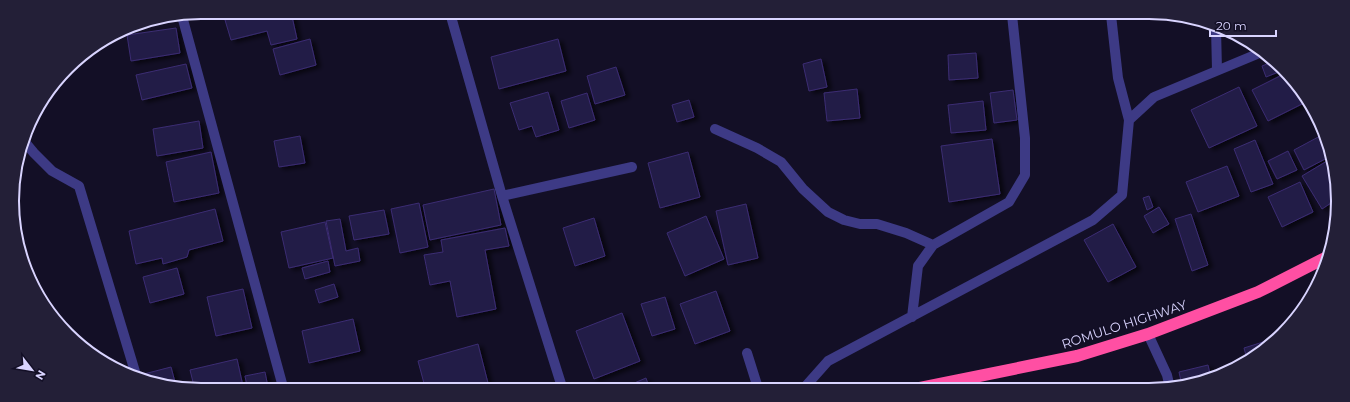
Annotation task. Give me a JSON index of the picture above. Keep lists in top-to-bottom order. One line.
{"streets":{"highway":["ROMULO HIGHWAY"]},"scale_bar":"20 m","north":"bottom right"}
